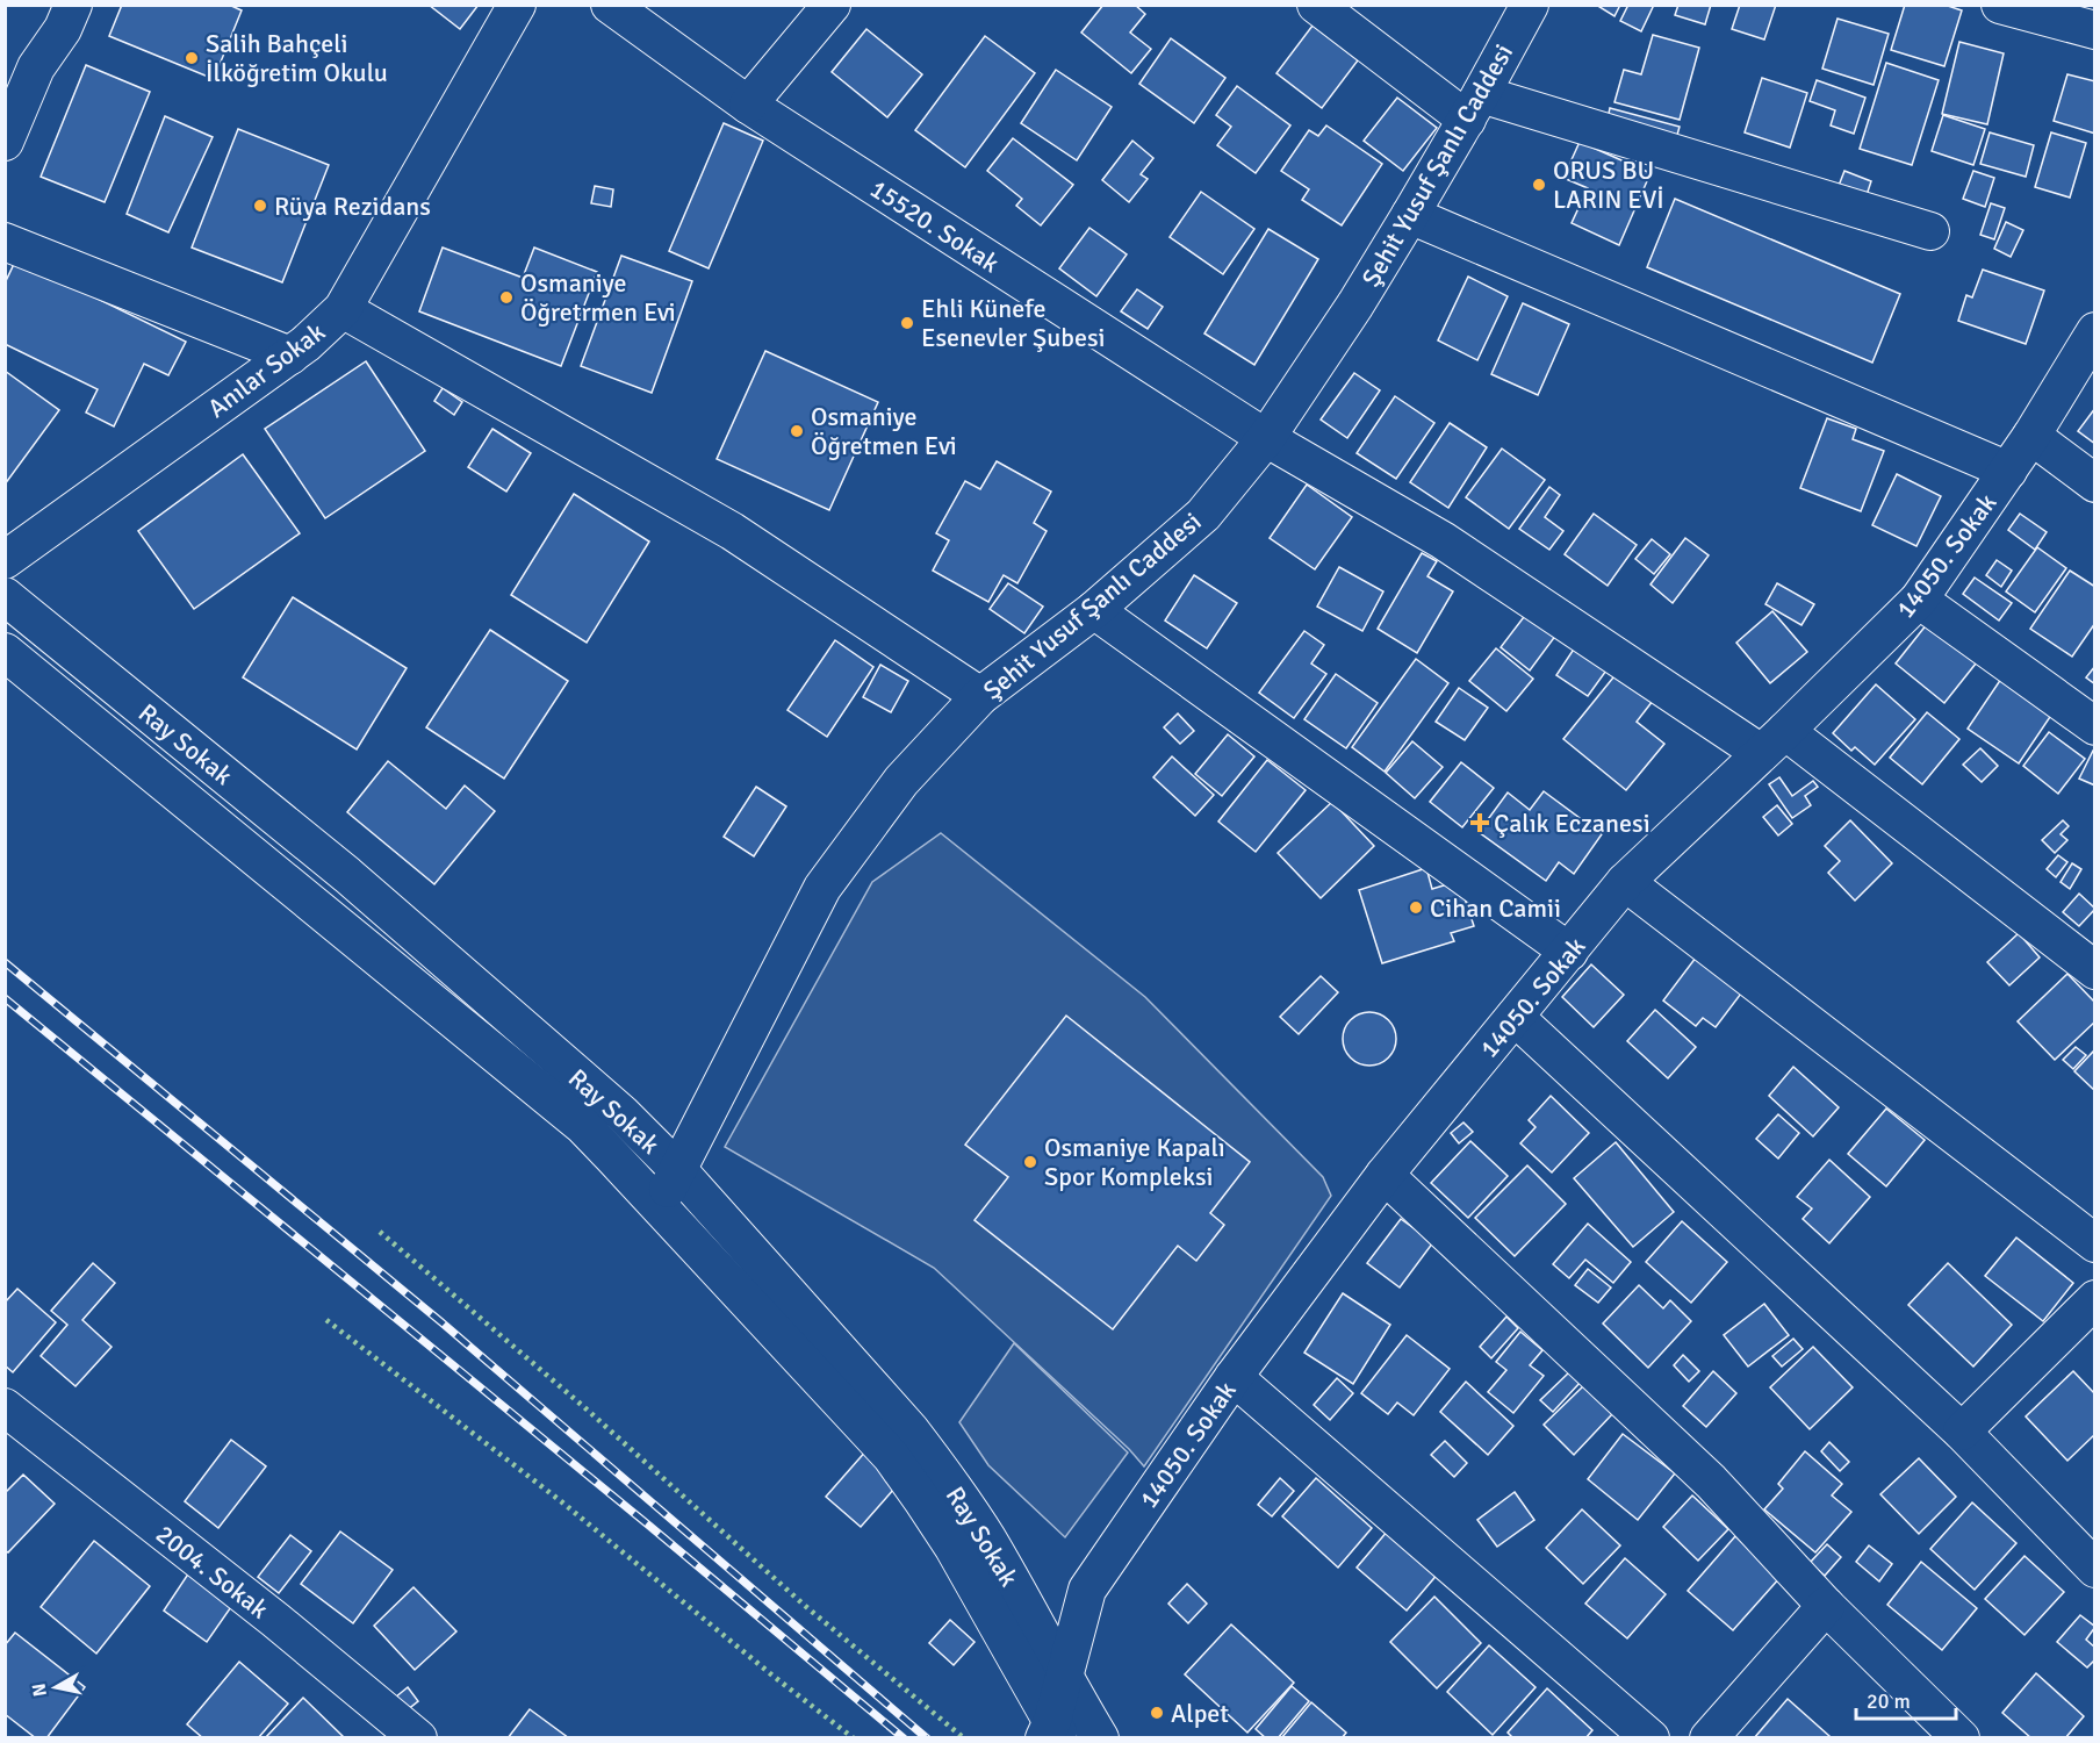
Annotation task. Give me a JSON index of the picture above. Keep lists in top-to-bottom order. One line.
{"streets":{"street":["Şehit Yusuf Şanlı Caddesi","15520. Sokak","Anılar Sokak","14050. Sokak","Ray Sokak","2004. Sokak"]},"crossings":[["Şehit Yusuf Şanlı Caddesi","15520. Sokak"],["Şehit Yusuf Şanlı Caddesi","Ray Sokak"],["15520. Sokak","14050. Sokak"],["14050. Sokak","Ray Sokak"]],"places":{"other":["Salih Bahçeli İlköğretim Okulu","ORUS BU LARIN EVİ","Rüya Rezidans","Osmaniye Öğretrmen Evi","Ehli Künefe Esenevler Şubesi","Osmaniye Öğretmen Evi","Cihan Camii","Osmaniye Kapalı Spor Kompleksi","Alpet"],"health":["Çalık Eczanesi"]},"scale_bar":"20 m","north":"left"}
